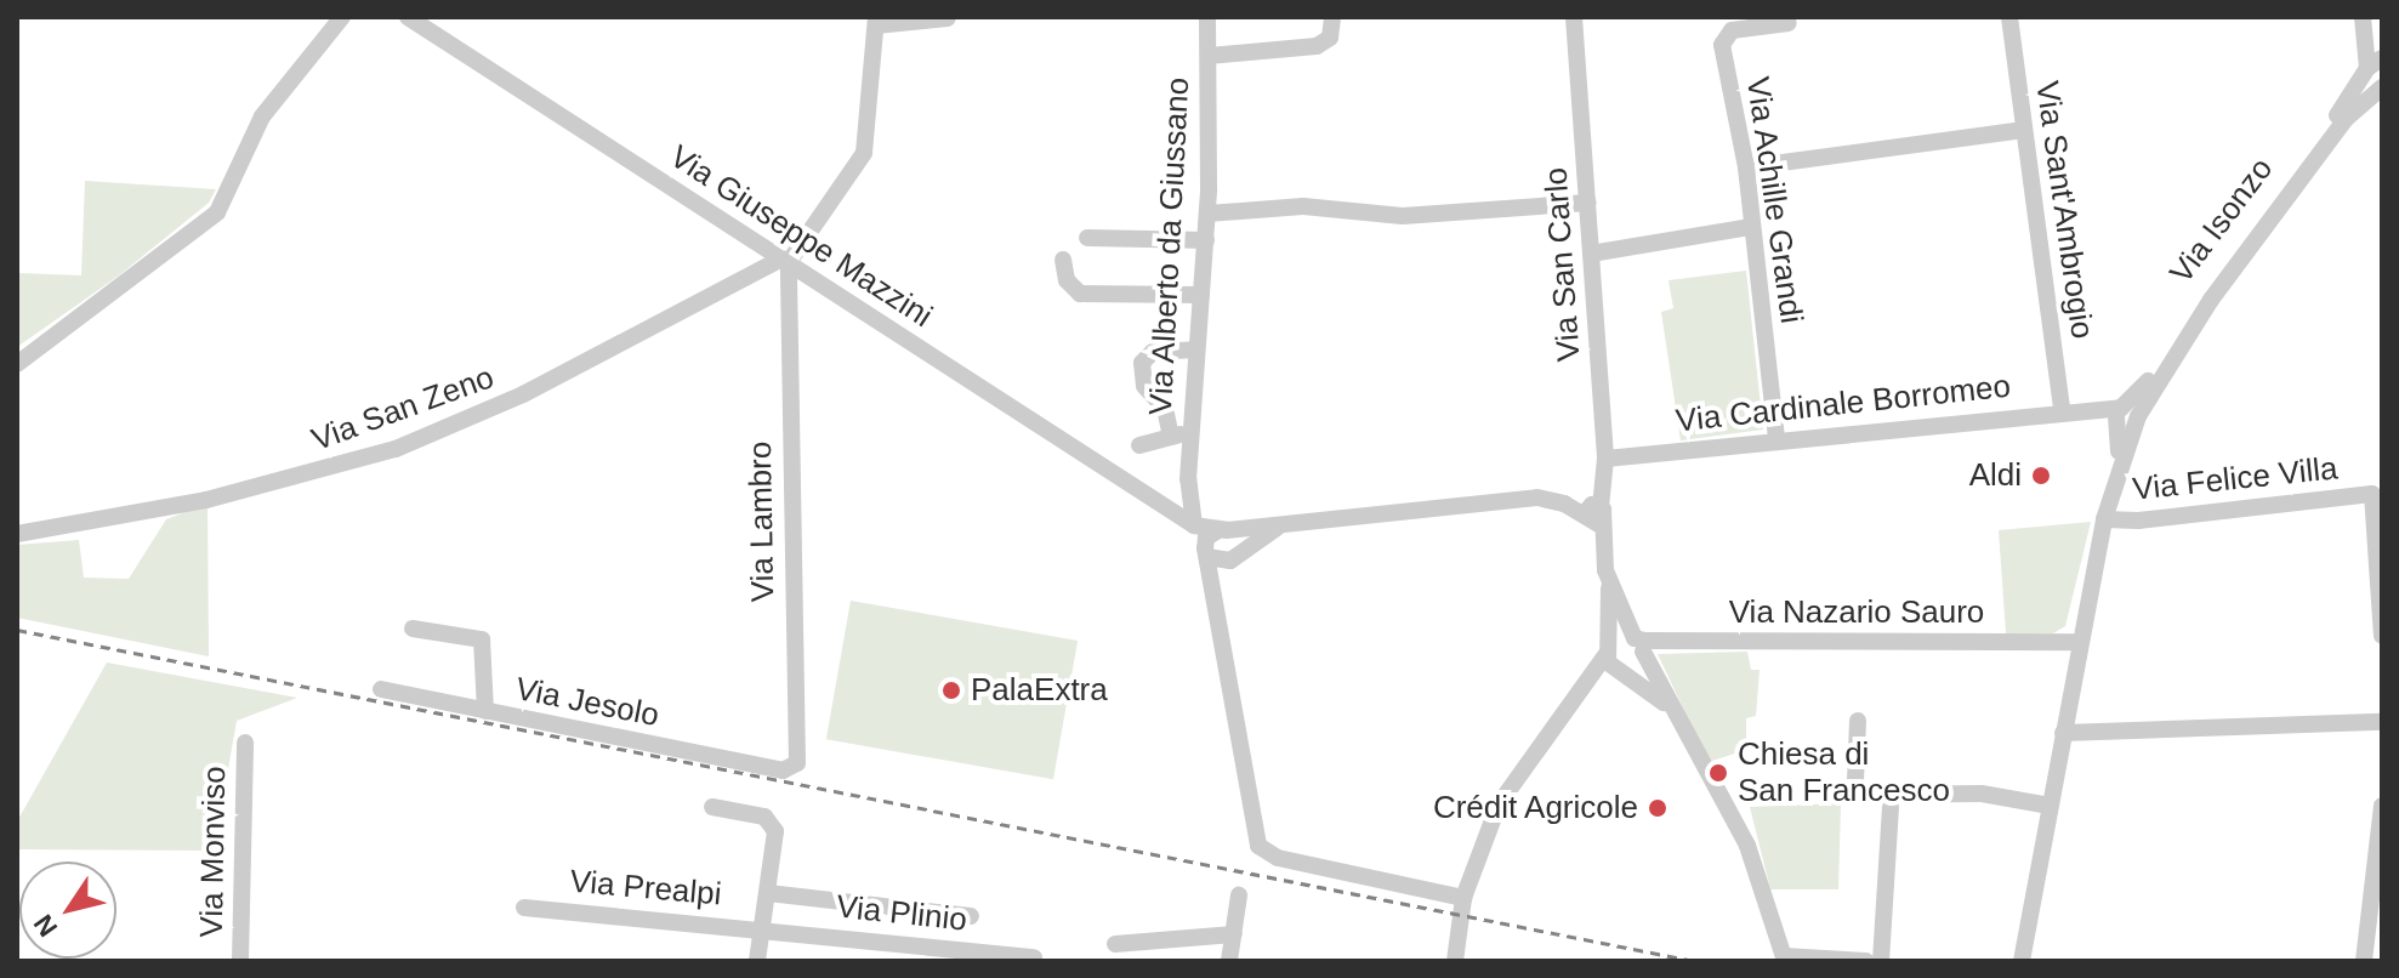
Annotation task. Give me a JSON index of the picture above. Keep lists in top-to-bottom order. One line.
{"streets":{"street":["Via Achille Grandi","Via Sant'Ambrogio","Via Isonzo","Via Giuseppe Mazzini","Via Alberto da Giussano","Via San Carlo","Via Cardinale Borromeo","Via San Zeno","Via Felice Villa","Via Lambro","Via Nazario Sauro","Via Jesolo","Via Monviso","Via Prealpi","Via Plinio"]},"crossings":[["Via Achille Grandi","Via Cardinale Borromeo"],["Via Sant'Ambrogio","Via Cardinale Borromeo"],["Via Isonzo","Via Cardinale Borromeo"],["Via Isonzo","Via Felice Villa"],["Via Isonzo","Via Nazario Sauro"],["Via Giuseppe Mazzini","Via Alberto da Giussano"],["Via Giuseppe Mazzini","Via San Carlo"],["Via Giuseppe Mazzini","Via San Zeno"],["Via Giuseppe Mazzini","Via Lambro"],["Via San Carlo","Via Cardinale Borromeo"],["Via San Zeno","Via Lambro"],["Via Lambro","Via Jesolo"],["Via Prealpi","Via Plinio"]],"places":["Aldi","PalaExtra","Chiesa di San Francesco","Crédit Agricole"],"north":"bottom left"}
